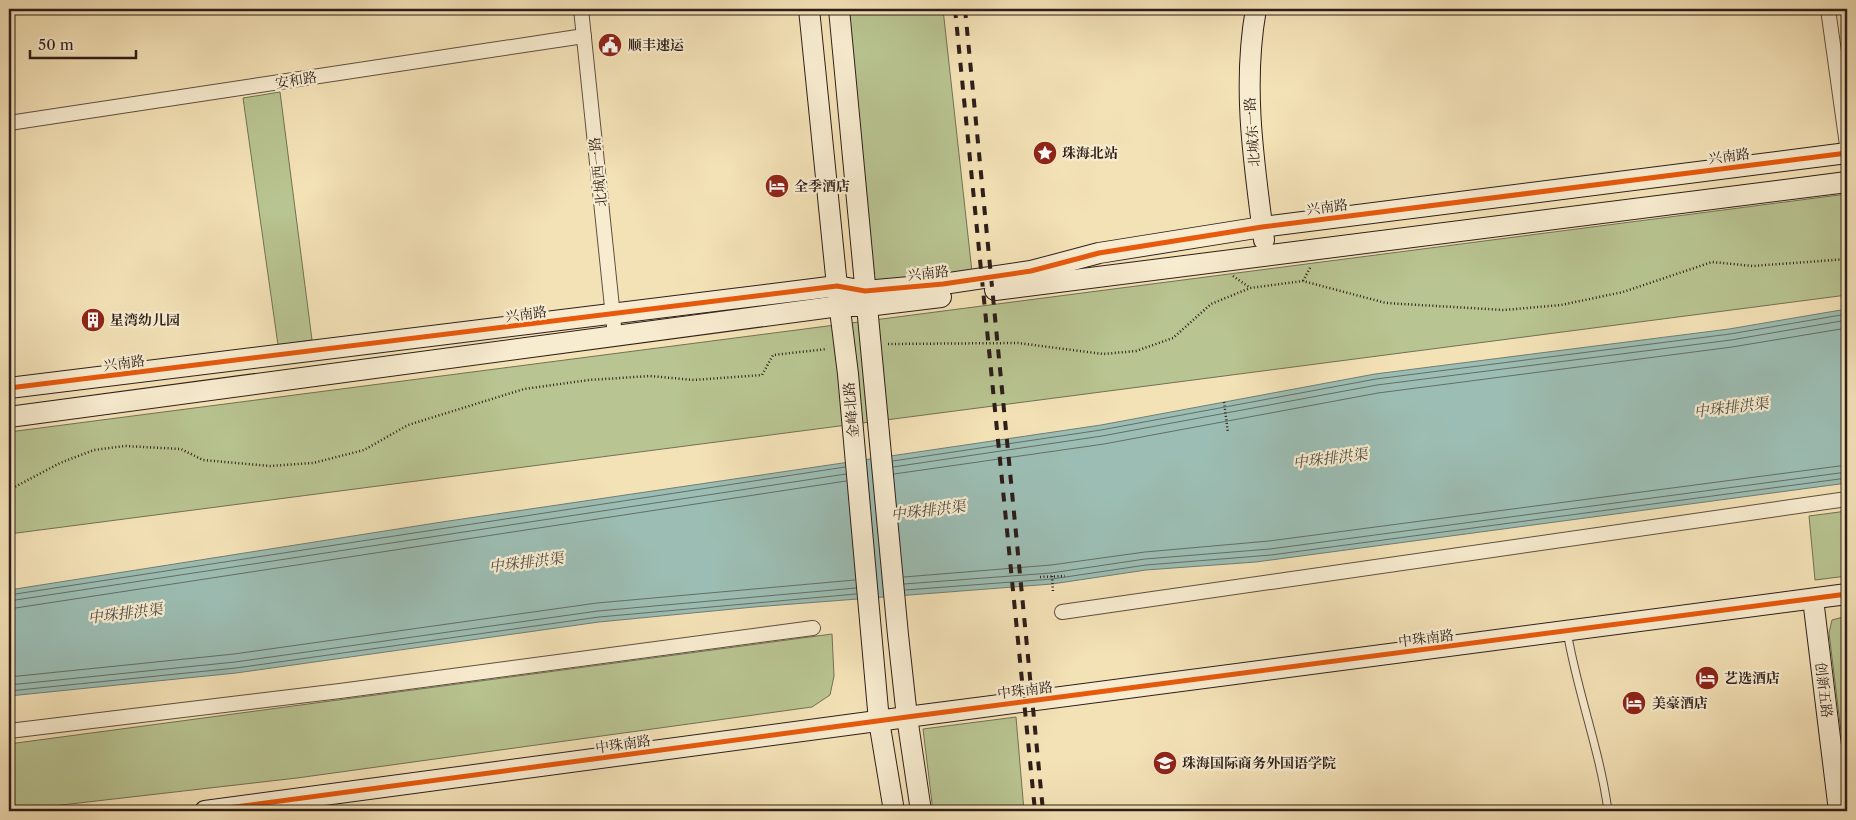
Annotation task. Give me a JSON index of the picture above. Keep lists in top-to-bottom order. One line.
{"streets":{"street":["安和路","北城东一路","兴南路","北城西一路","金峰北路","中珠南路","创新五路"]},"crossings":[["安和路","北城西一路"],["北城东一路","兴南路"],["兴南路","北城西一路"],["兴南路","金峰北路"],["金峰北路","中珠南路"],["中珠南路","创新五路"]],"water":["中珠排洪渠"],"places":{"public building":["顺丰速运"],"place":["珠海北站"],"hotel":["全季酒店","艺选酒店","美豪酒店"],"building":["星湾幼儿园"],"school or university":["珠海国际商务外国语学院"]},"scale_bar":"50 m"}
